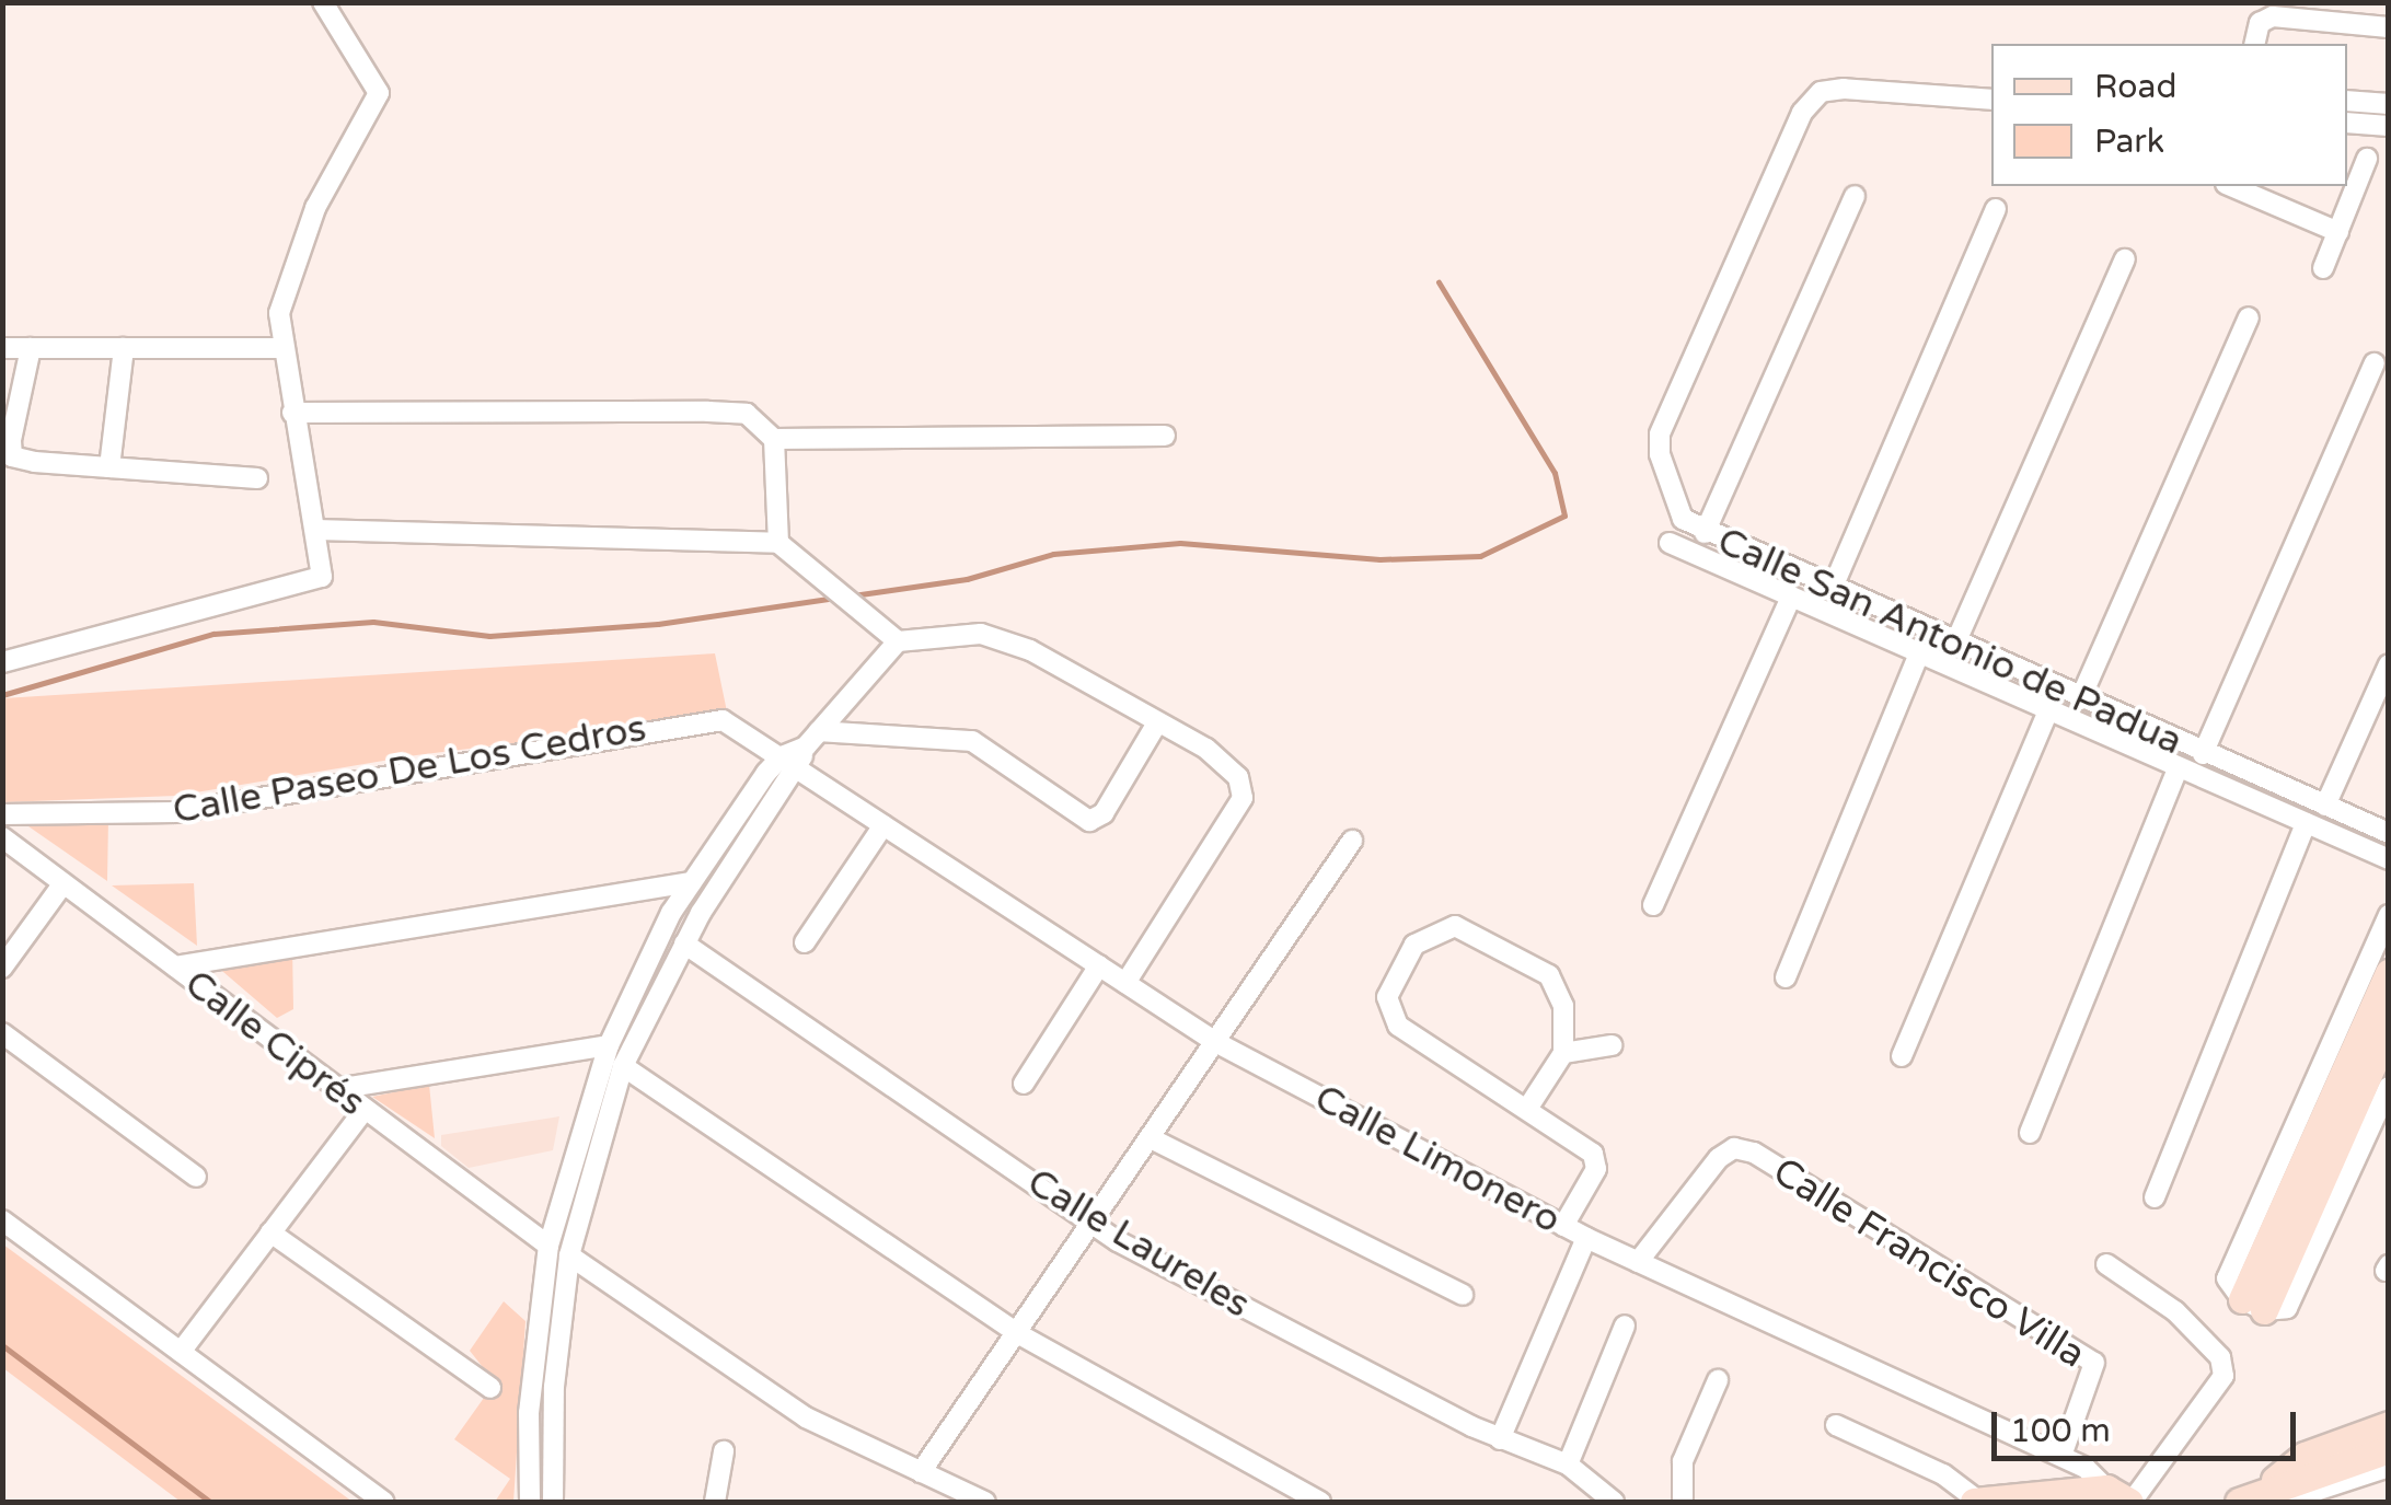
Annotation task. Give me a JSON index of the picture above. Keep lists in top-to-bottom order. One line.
{"streets":{"street":["Calle San Antonio de Padua","Calle Paseo De Los Cedros","Calle Ciprés","Calle Limonero","Calle Laureles","Calle Francisco Villa"]},"crossings":[["Calle Paseo De Los Cedros","Calle Limonero"],["Calle Limonero","Calle Francisco Villa"]],"legend":["Road","Park"],"scale_bar":"100 m"}
